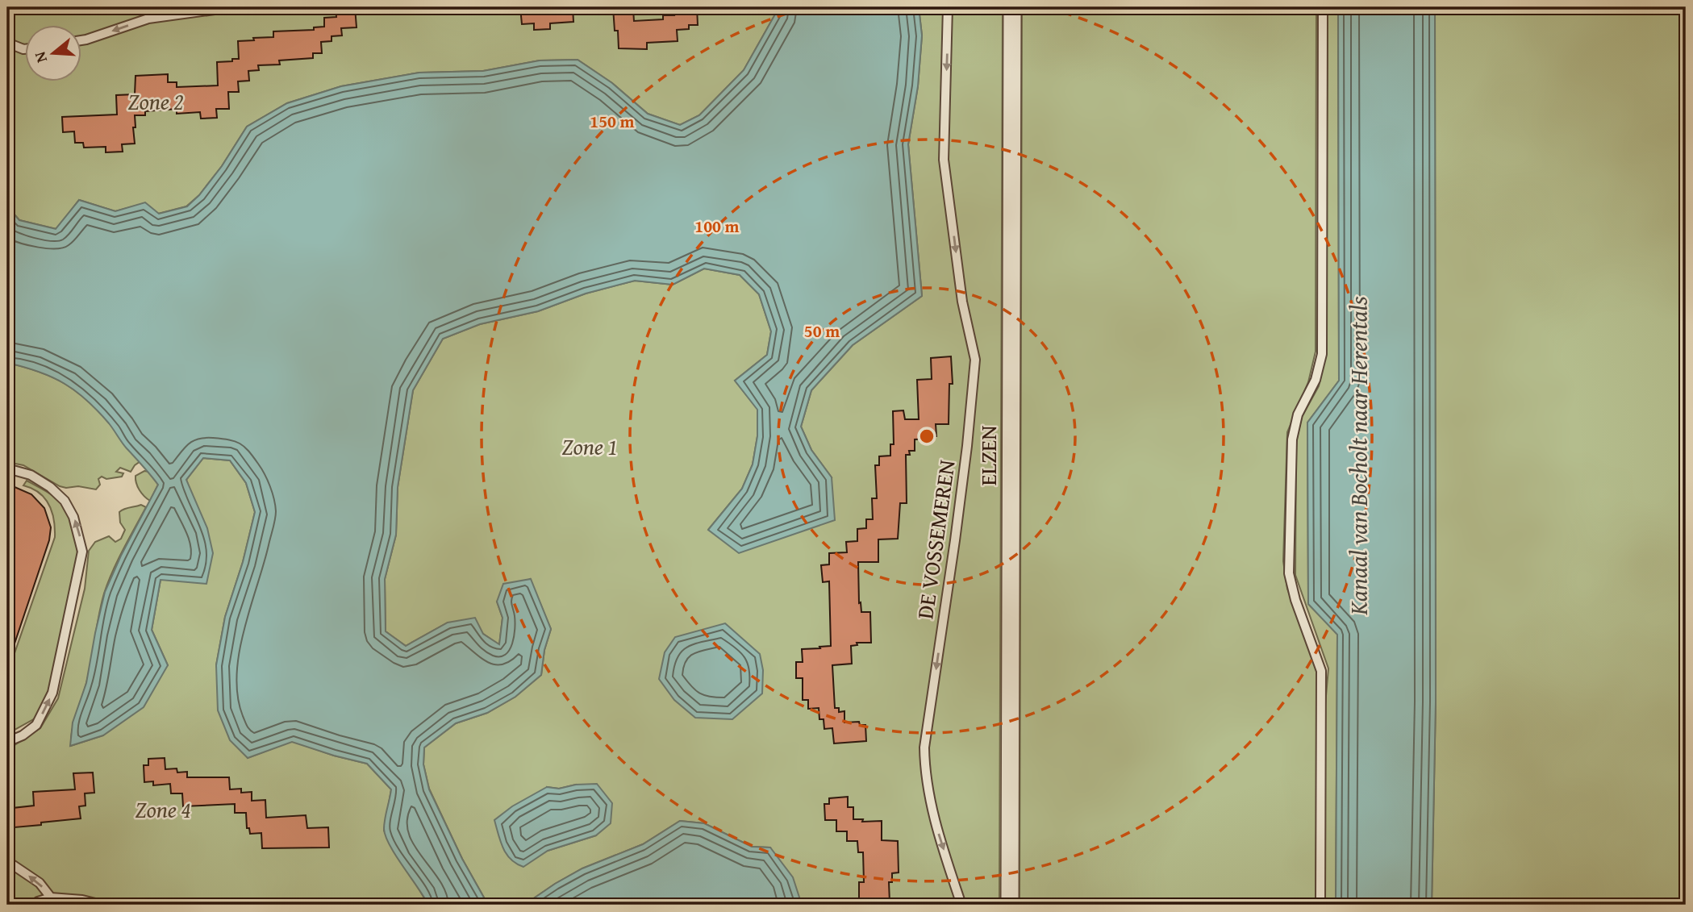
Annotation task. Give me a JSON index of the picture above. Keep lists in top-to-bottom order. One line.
{"streets":{"street":["ELZEN"],"lane":["DE VOSSEMEREN"]},"one_way":["DE VOSSEMEREN"],"water":["Kanaal van Bocholt naar Herentals"],"parks":["Zone 2","Zone 1","Zone 4"],"north":"left","rings":["150 m","100 m","50 m"]}
